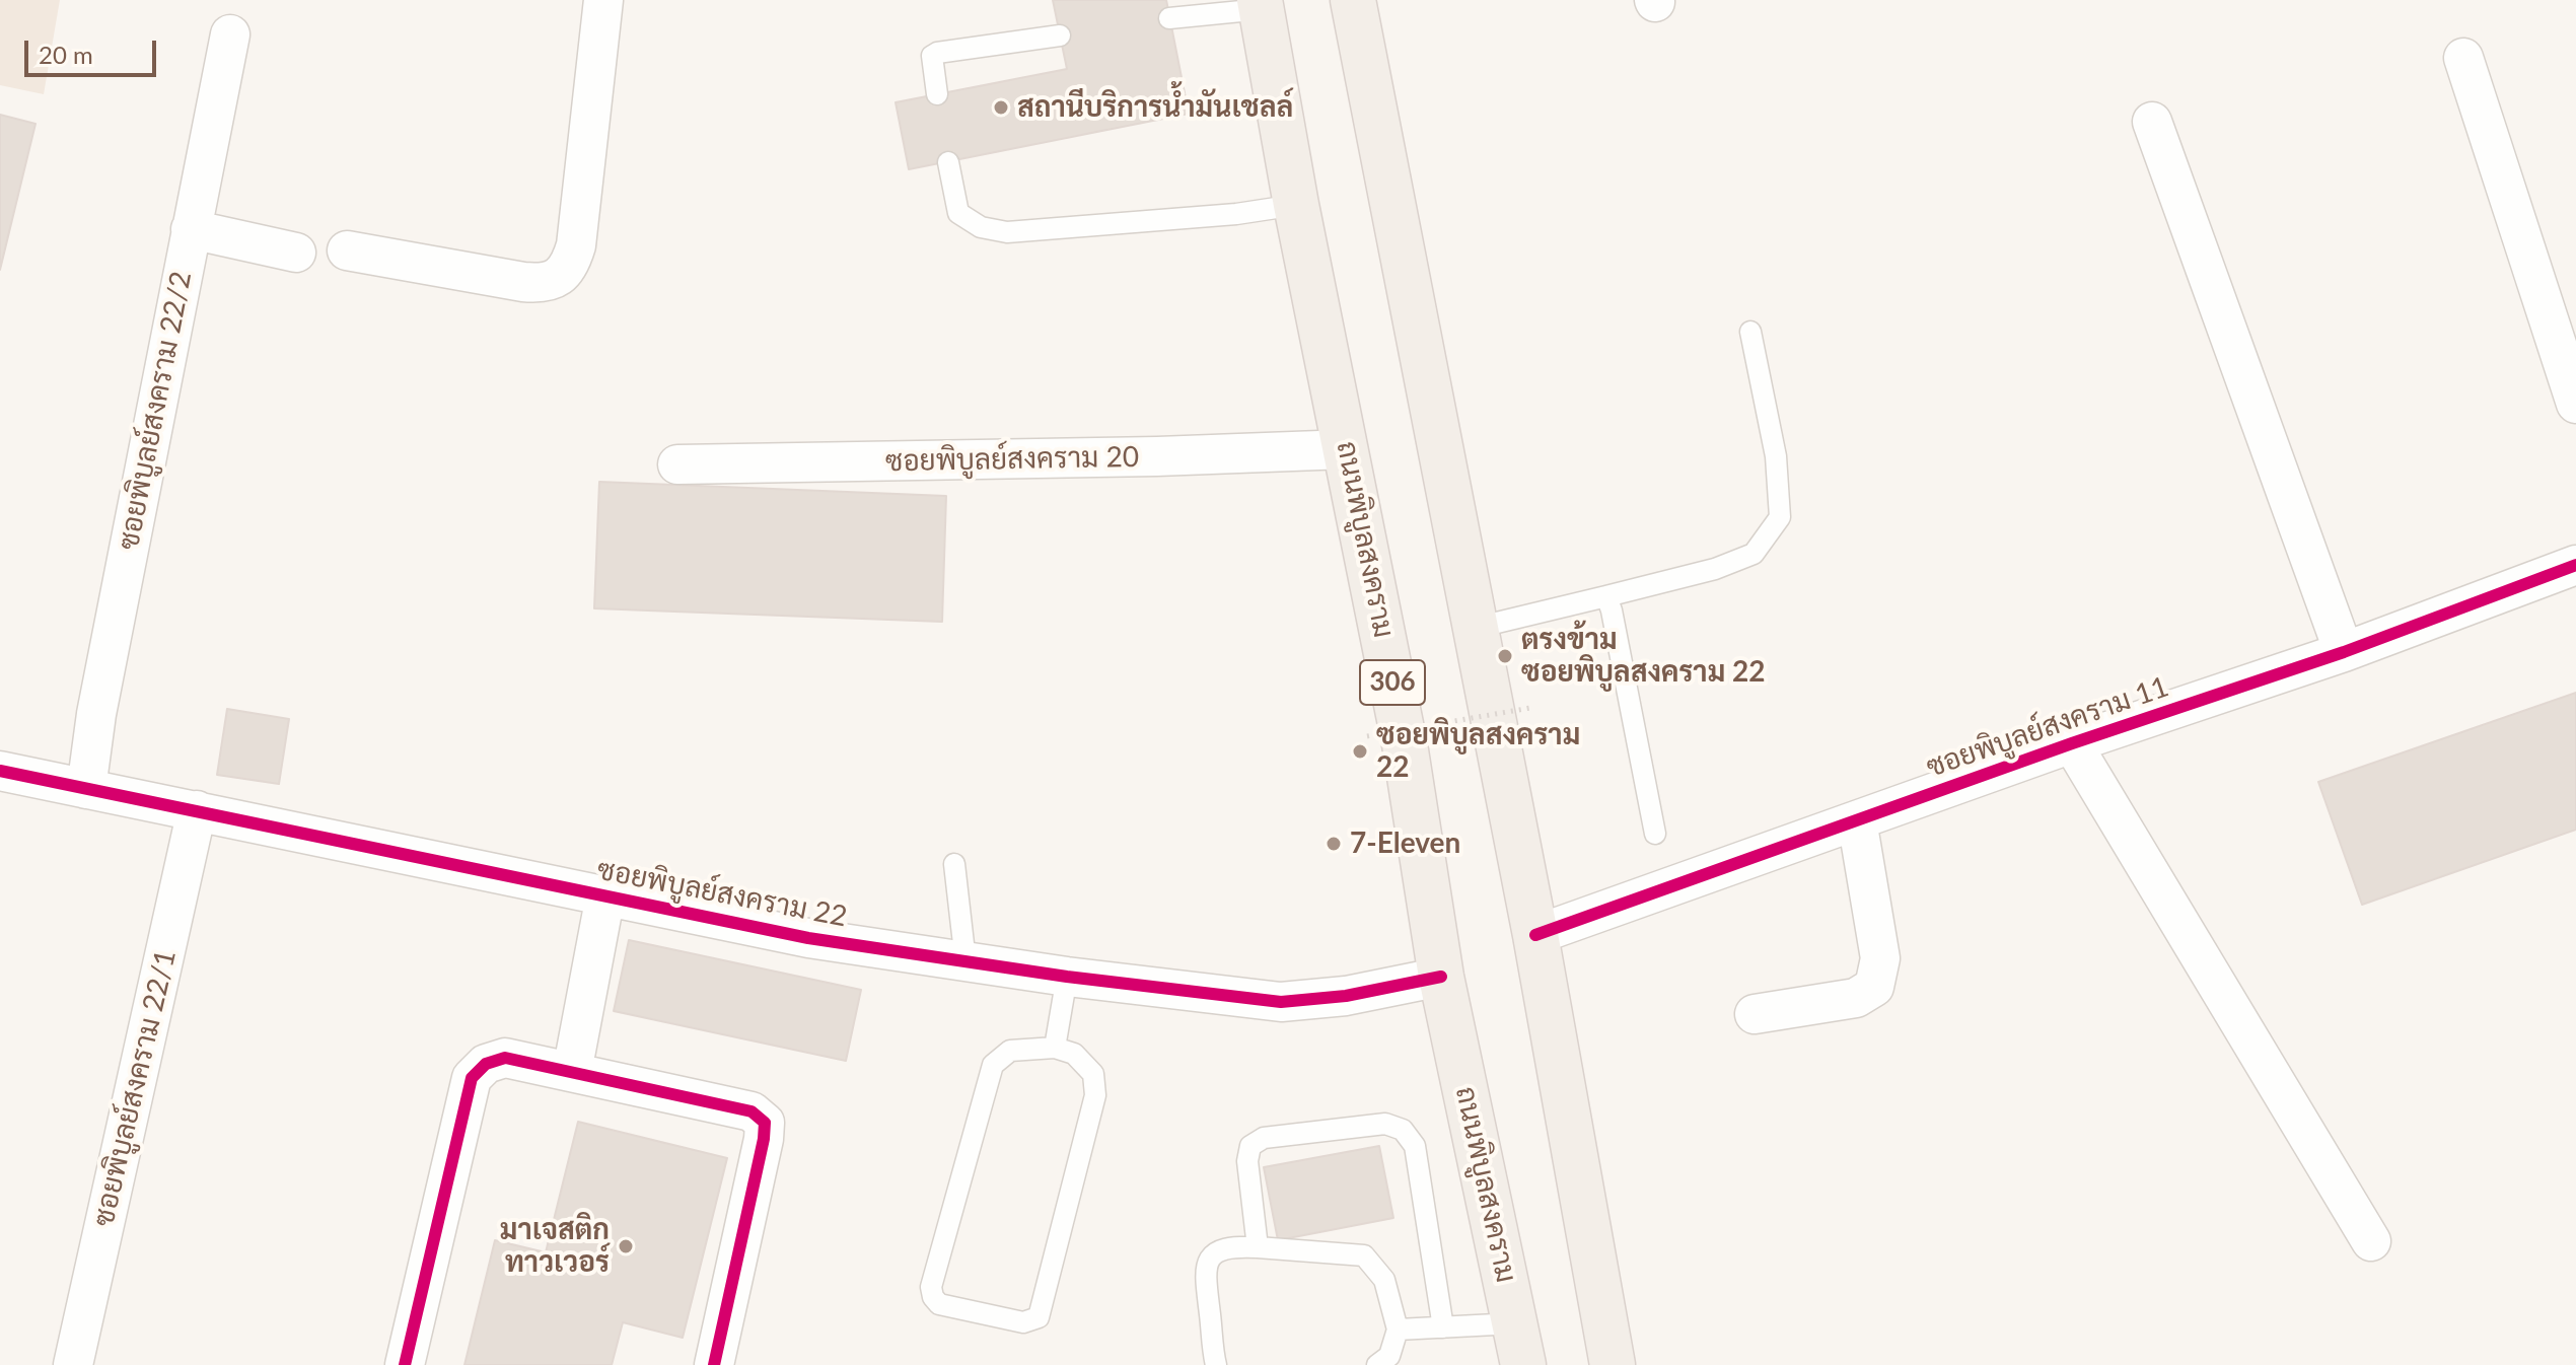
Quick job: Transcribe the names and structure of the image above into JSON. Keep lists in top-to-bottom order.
{
  "streets": {
    "main road": ["ถนนพิบูลสงคราม", "306"],
    "street": [
      "ซอยพิบูลย์สงคราม 22/2",
      "ซอยพิบูลย์สงคราม 20",
      "ซอยพิบูลย์สงคราม 11",
      "ซอยพิบูลย์สงคราม 22",
      "ซอยพิบูลย์สงคราม 22/1"
    ]
  },
  "crossings": [
    ["ซอยพิบูลย์สงคราม 22/2", "ซอยพิบูลย์สงคราม 22"],
    ["ซอยพิบูลย์สงคราม 20", "ถนนพิบูลสงคราม"],
    ["ถนนพิบูลสงคราม", "ซอยพิบูลย์สงคราม 22"],
    ["ซอยพิบูลย์สงคราม 22", "ซอยพิบูลย์สงคราม 22/1"]
  ],
  "places": [
    "สถานีบริการน้ำมันเชลล์",
    "ตรงข้าม ซอยพิบูลสงคราม 22",
    "ซอยพิบูลสงคราม 22",
    "7-Eleven",
    "มาเจสติก ทาวเวอร์"
  ],
  "scale_bar": "20 m"
}
